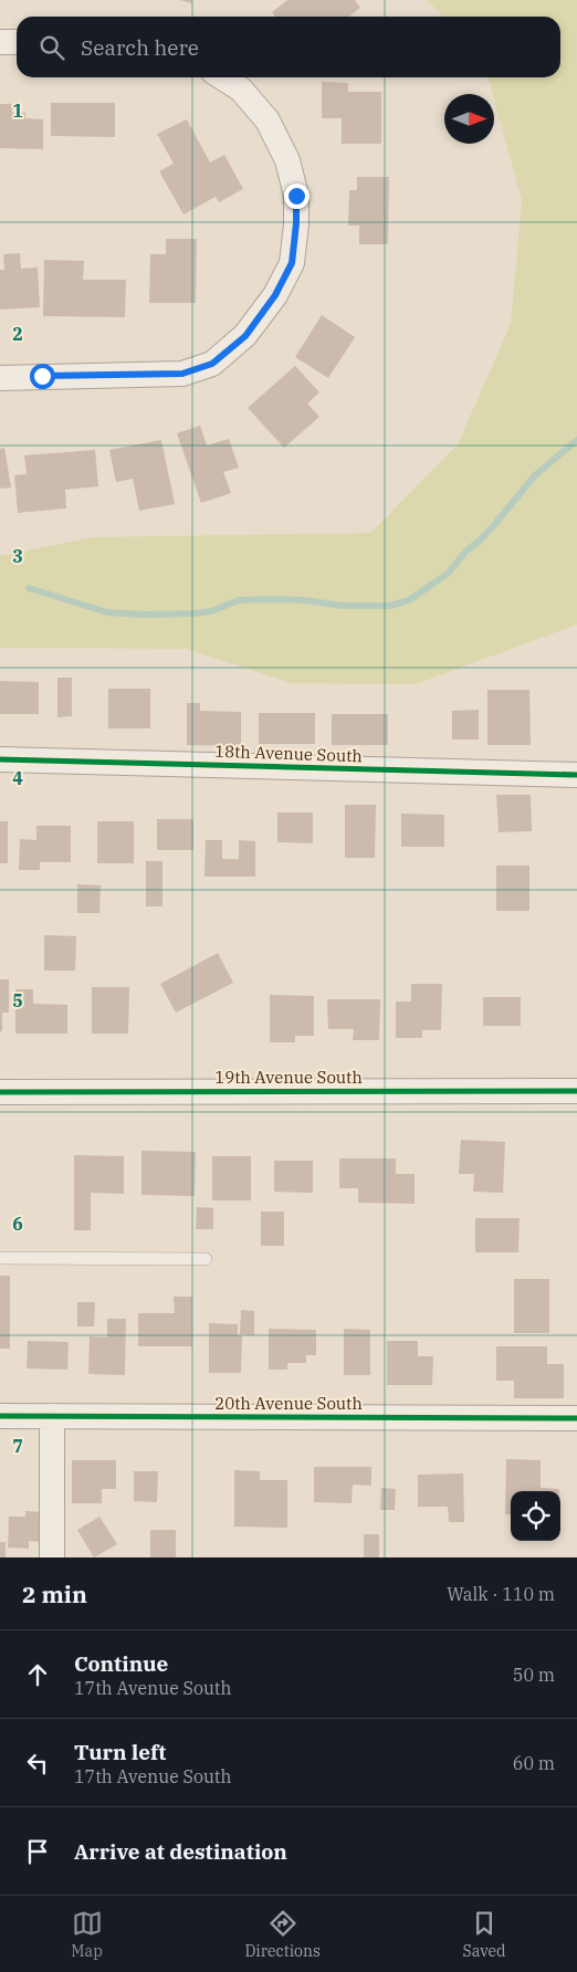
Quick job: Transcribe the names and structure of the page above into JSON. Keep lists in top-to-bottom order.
{
  "streets": {
    "street": ["18th Avenue South", "19th Avenue South", "20th Avenue South"]
  },
  "north": "right",
  "page": {
    "search": "Search here",
    "heading": ["2 min", "Walk · 110 m"],
    "list": [
      ["Continue", "17th Avenue South", "50 m"],
      ["Turn left", "17th Avenue South", "60 m"],
      "Arrive at destination"
    ],
    "nav": ["Map", "Directions", "Saved"]
  },
  "grid": {
    "rows": [
      "1",
      "2",
      "3",
      "4",
      "5",
      "6",
      "7"
    ]
  }
}
